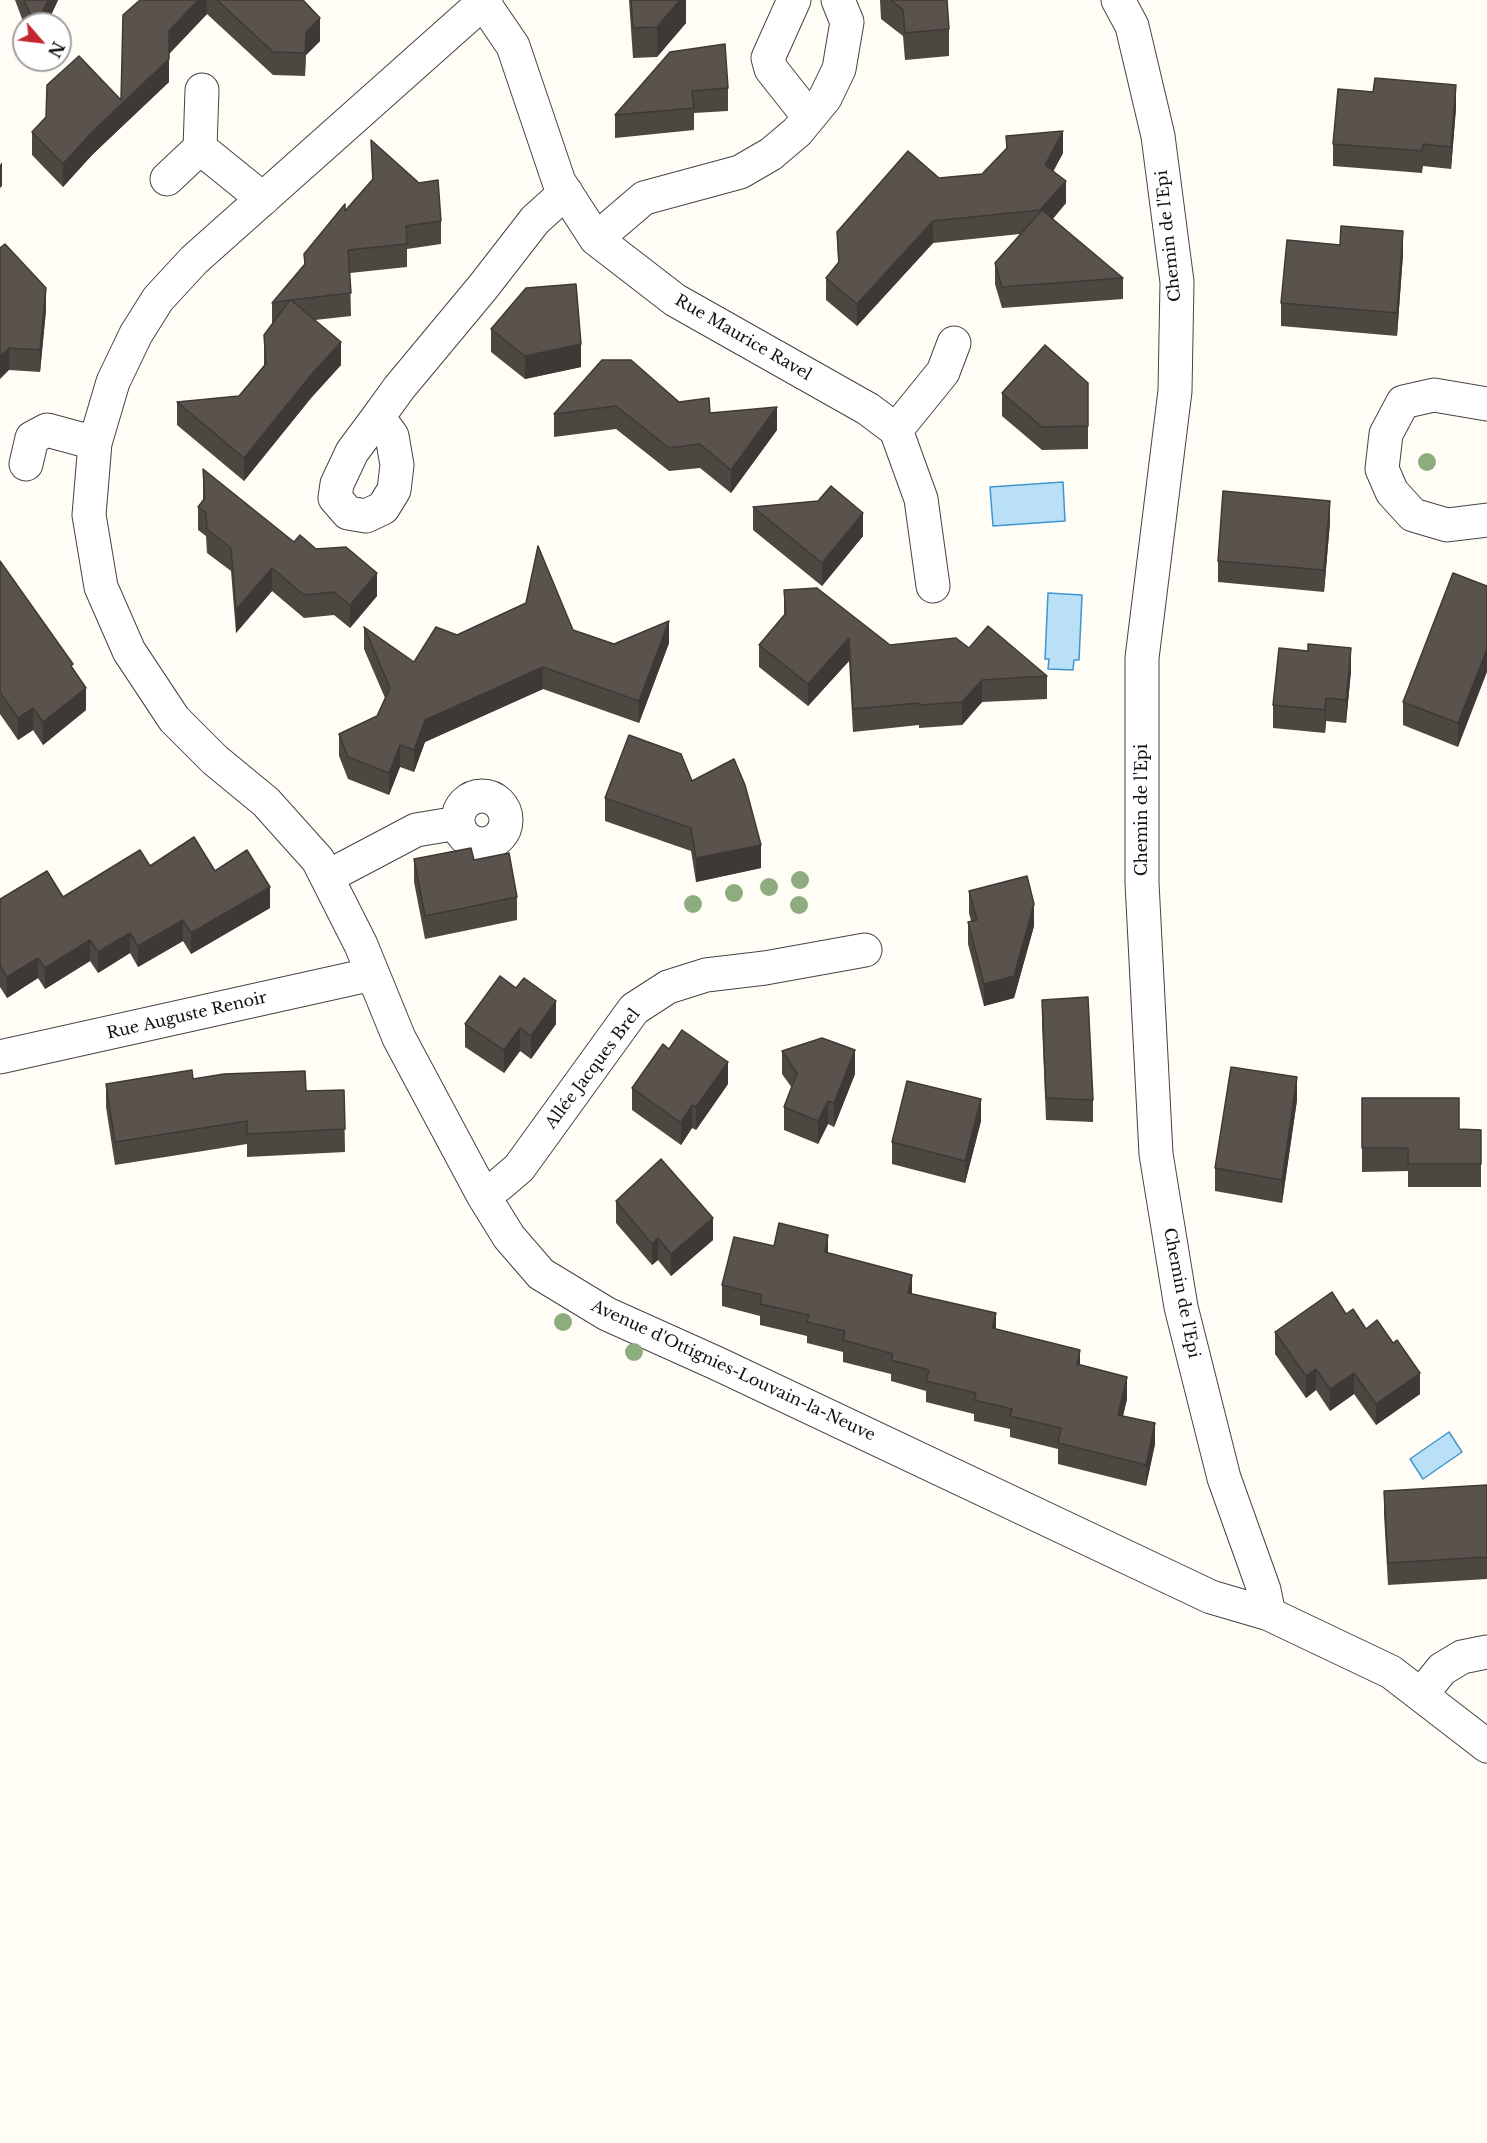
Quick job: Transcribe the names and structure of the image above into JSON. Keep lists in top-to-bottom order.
{
  "streets": {
    "street": [
      "Chemin de l'Epi",
      "Rue Maurice Ravel",
      "Rue Auguste Renoir",
      "Allée Jacques Brel",
      "Avenue d'Ottignies-Louvain-la-Neuve"
    ]
  },
  "crossings": [
    ["Chemin de l'Epi", "Avenue d'Ottignies-Louvain-la-Neuve"],
    ["Rue Maurice Ravel", "Avenue d'Ottignies-Louvain-la-Neuve"],
    ["Rue Auguste Renoir", "Avenue d'Ottignies-Louvain-la-Neuve"],
    ["Allée Jacques Brel", "Avenue d'Ottignies-Louvain-la-Neuve"]
  ],
  "north": "bottom right"
}
